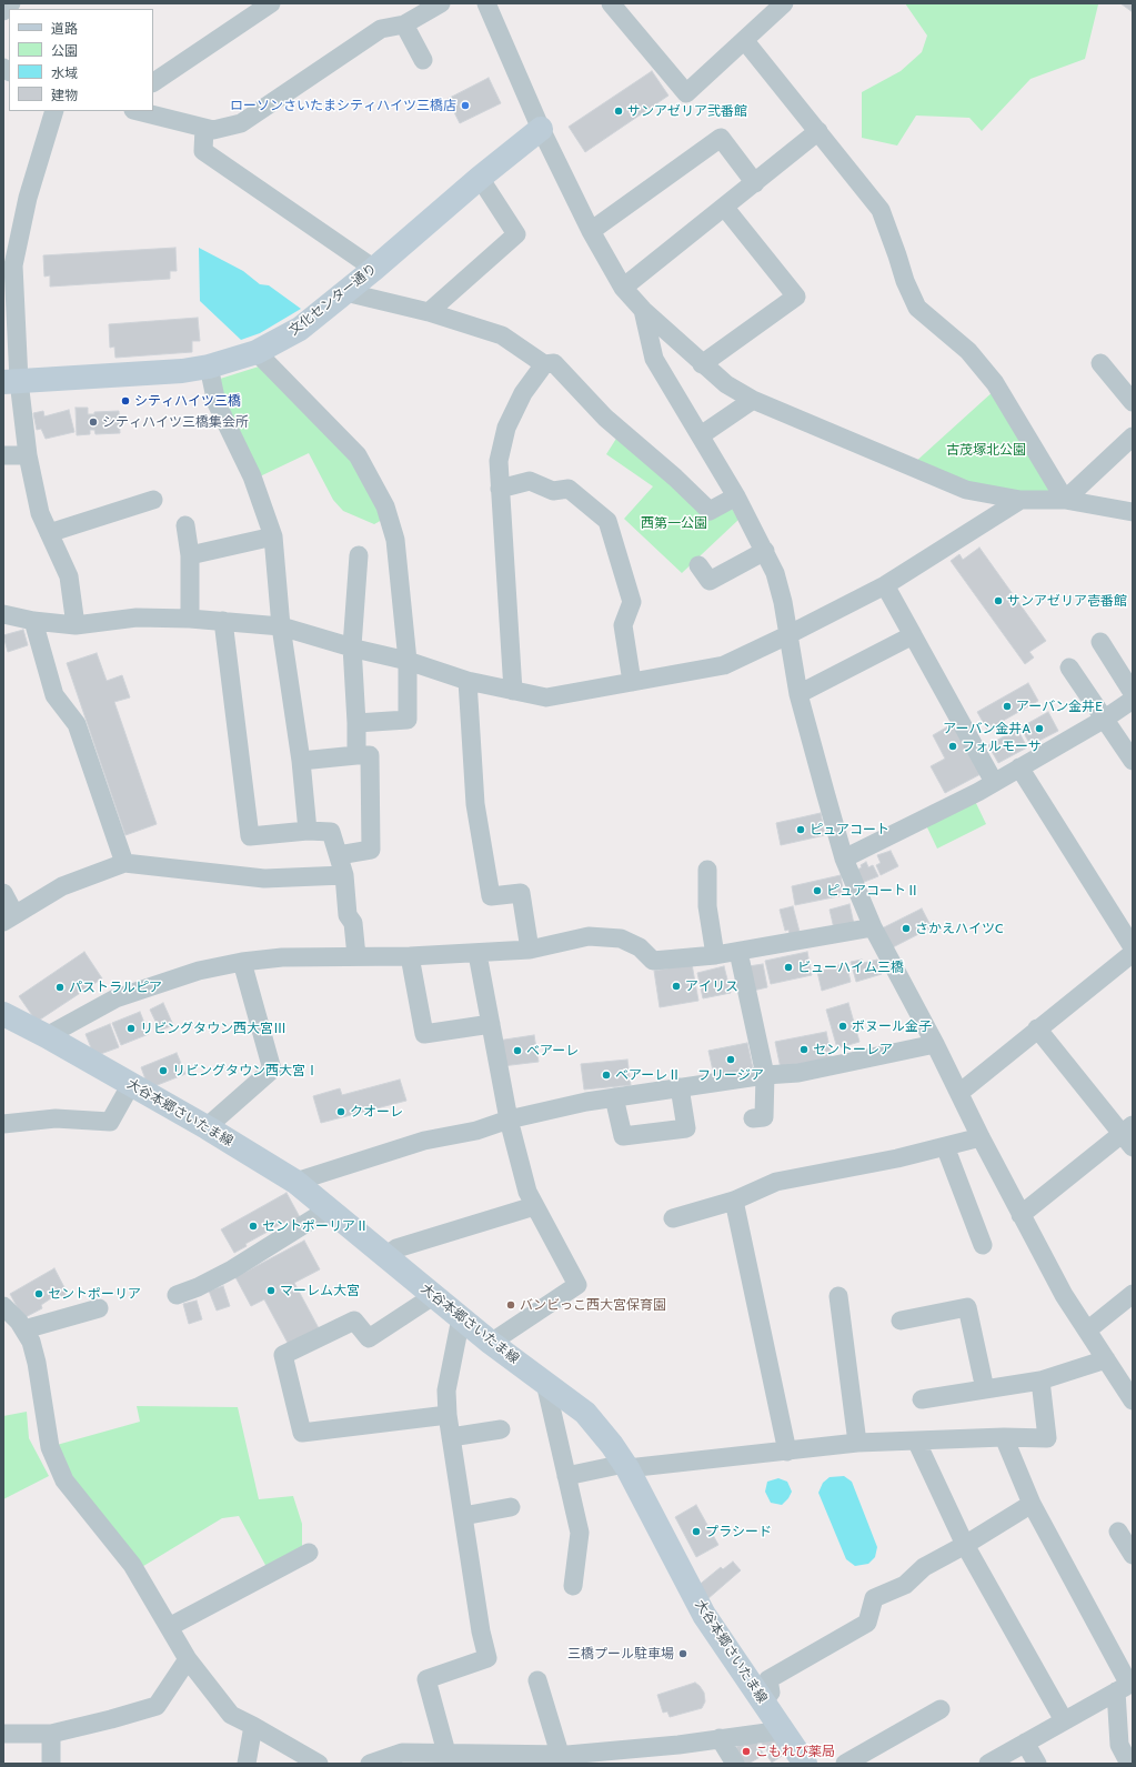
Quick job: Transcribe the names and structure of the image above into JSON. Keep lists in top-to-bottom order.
{
  "streets": {
    "main road": ["文化センター通り", "大谷本郷さいたま線"]
  },
  "parks": ["古茂塚北公園", "西第一公園"],
  "places": [
    "ローソンさいたまシティハイツ三橋店",
    "サンアゼリア弐番館",
    "シティハイツ三橋",
    "シティハイツ三橋集会所",
    "サンアゼリア壱番館",
    "アーバン金井E",
    "アーバン金井A",
    "フォルモーサ",
    "ピュアコート",
    "ピュアコートⅡ",
    "さかえハイツC",
    "ビューハイム三橋",
    "アイリス",
    "パストラルピア",
    "ボヌール金子",
    "リビングタウン西大宮Ⅲ",
    "セントーレア",
    "ベアーレ",
    "フリージア",
    "リビングタウン西大宮Ⅰ",
    "ベアーレⅡ",
    "クオーレ",
    "セントポーリアⅡ",
    "マーレム大宮",
    "セントポーリア",
    "バンビっこ西大宮保育園",
    "プラシード",
    "三橋プール駐車場",
    "こもれび薬局"
  ],
  "legend": [
    "道路",
    "公園",
    "水域",
    "建物"
  ]
}
